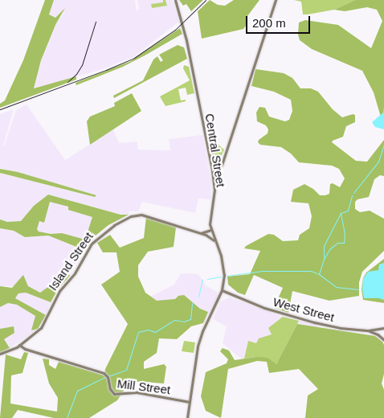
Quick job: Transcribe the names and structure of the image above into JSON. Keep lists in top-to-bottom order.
{
  "streets": {
    "street": [
      "Central Street",
      "Island Street",
      "West Street",
      "Mill Street"
    ]
  },
  "crossings": [
    ["Central Street", "Island Street"],
    ["Central Street", "West Street"],
    ["Central Street", "Mill Street"],
    ["Island Street", "Mill Street"]
  ],
  "scale_bar": "200 m"
}
